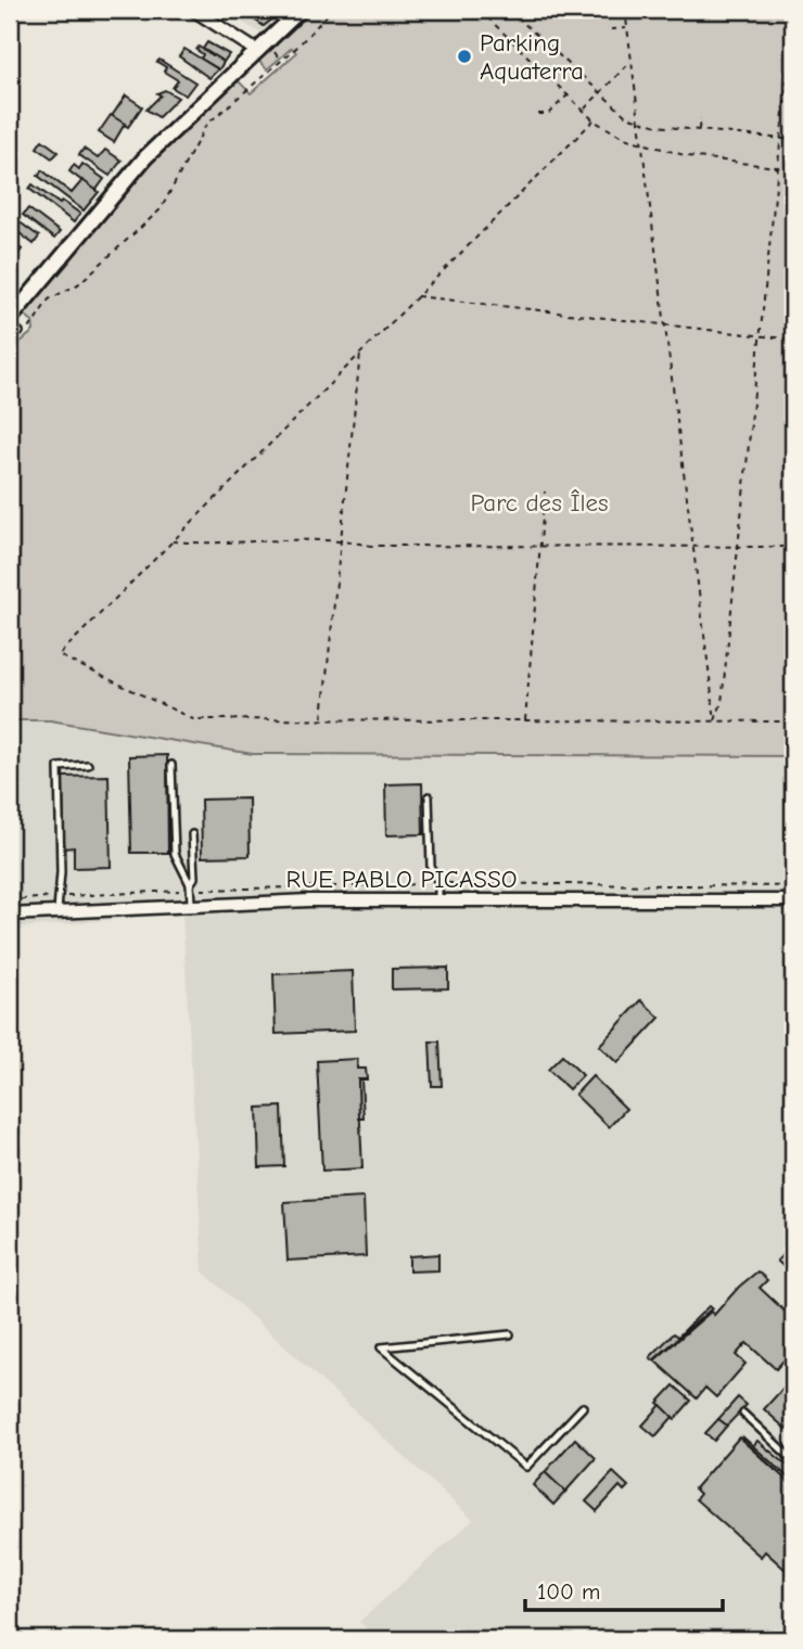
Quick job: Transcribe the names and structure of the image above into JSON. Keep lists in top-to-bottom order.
{
  "streets": {
    "street": ["RUE PABLO PICASSO"]
  },
  "parks": ["Parc des Îles"],
  "places": ["Parking Aquaterra"],
  "scale_bar": "100 m"
}
